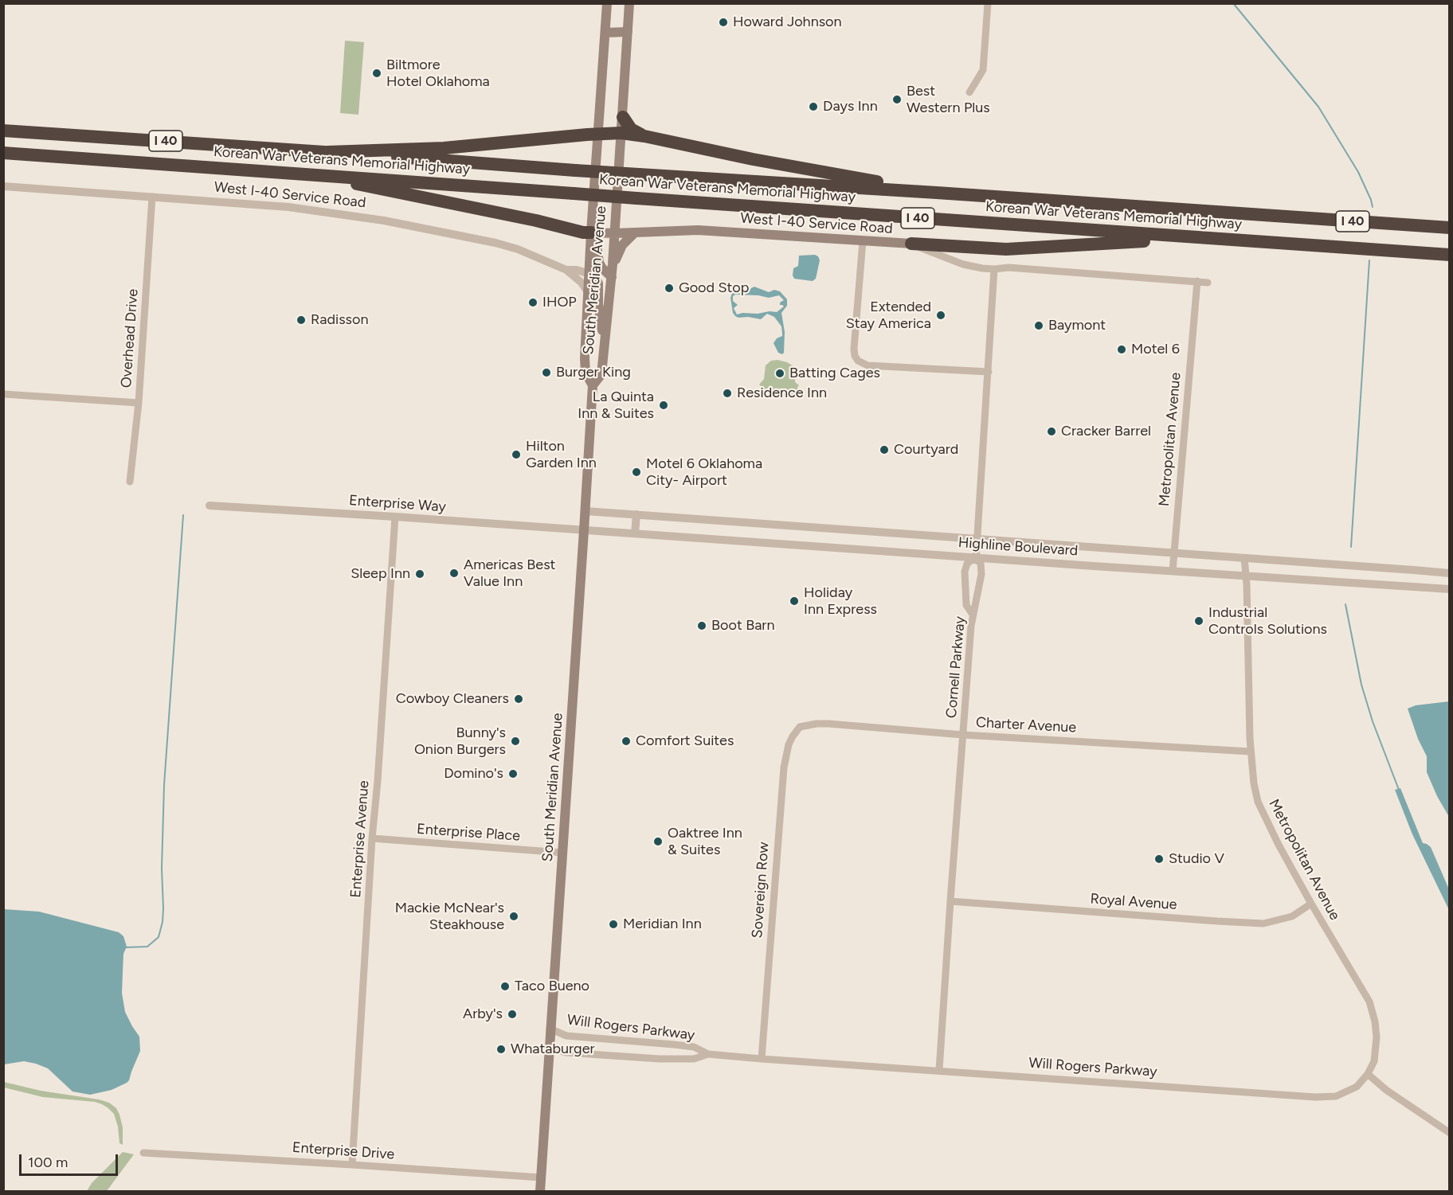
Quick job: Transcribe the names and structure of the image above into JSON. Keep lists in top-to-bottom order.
{
  "streets": {
    "highway": ["I 40", "Korean War Veterans Memorial Highway"],
    "main road": ["West I-40 Service Road", "South Meridian Avenue"],
    "street": [
      "Overhead Drive",
      "Metropolitan Avenue",
      "Enterprise Way",
      "Highline Boulevard",
      "Cornell Parkway",
      "Charter Avenue",
      "Enterprise Place",
      "Enterprise Avenue",
      "Sovereign Row",
      "Royal Avenue",
      "Will Rogers Parkway",
      "Enterprise Drive"
    ]
  },
  "crossings": [
    ["West I-40 Service Road", "South Meridian Avenue"],
    ["West I-40 Service Road", "Overhead Drive"],
    ["West I-40 Service Road", "Metropolitan Avenue"],
    ["West I-40 Service Road", "Cornell Parkway"],
    ["South Meridian Avenue", "Enterprise Way"],
    ["South Meridian Avenue", "Highline Boulevard"],
    ["South Meridian Avenue", "Enterprise Place"],
    ["South Meridian Avenue", "Will Rogers Parkway"],
    ["South Meridian Avenue", "Enterprise Drive"],
    ["Metropolitan Avenue", "Highline Boulevard"],
    ["Metropolitan Avenue", "Charter Avenue"],
    ["Metropolitan Avenue", "Royal Avenue"],
    ["Metropolitan Avenue", "Will Rogers Parkway"],
    ["Enterprise Way", "Highline Boulevard"],
    ["Enterprise Way", "Enterprise Avenue"],
    ["Highline Boulevard", "Cornell Parkway"],
    ["Cornell Parkway", "Charter Avenue"],
    ["Cornell Parkway", "Royal Avenue"],
    ["Cornell Parkway", "Will Rogers Parkway"],
    ["Charter Avenue", "Sovereign Row"],
    ["Enterprise Place", "Enterprise Avenue"],
    ["Enterprise Avenue", "Enterprise Drive"],
    ["Sovereign Row", "Will Rogers Parkway"]
  ],
  "places": [
    "Howard Johnson",
    "Biltmore Hotel Oklahoma",
    "Best Western Plus",
    "Days Inn",
    "Good Stop",
    "IHOP",
    "Extended Stay America",
    "Radisson",
    "Baymont",
    "Motel 6",
    "Burger King",
    "Batting Cages",
    "Residence Inn",
    "La Quinta Inn & Suites",
    "Cracker Barrel",
    "Courtyard",
    "Hilton Garden Inn",
    "Motel 6 Oklahoma City- Airport",
    "Americas Best Value Inn",
    "Sleep Inn",
    "Holiday Inn Express",
    "Industrial Controls Solutions",
    "Boot Barn",
    "Cowboy Cleaners",
    "Bunny's Onion Burgers",
    "Comfort Suites",
    "Domino's",
    "Oaktree Inn & Suites",
    "Studio V",
    "Mackie McNear's Steakhouse",
    "Meridian Inn",
    "Taco Bueno",
    "Arby's",
    "Whataburger"
  ],
  "scale_bar": "100 m"
}
